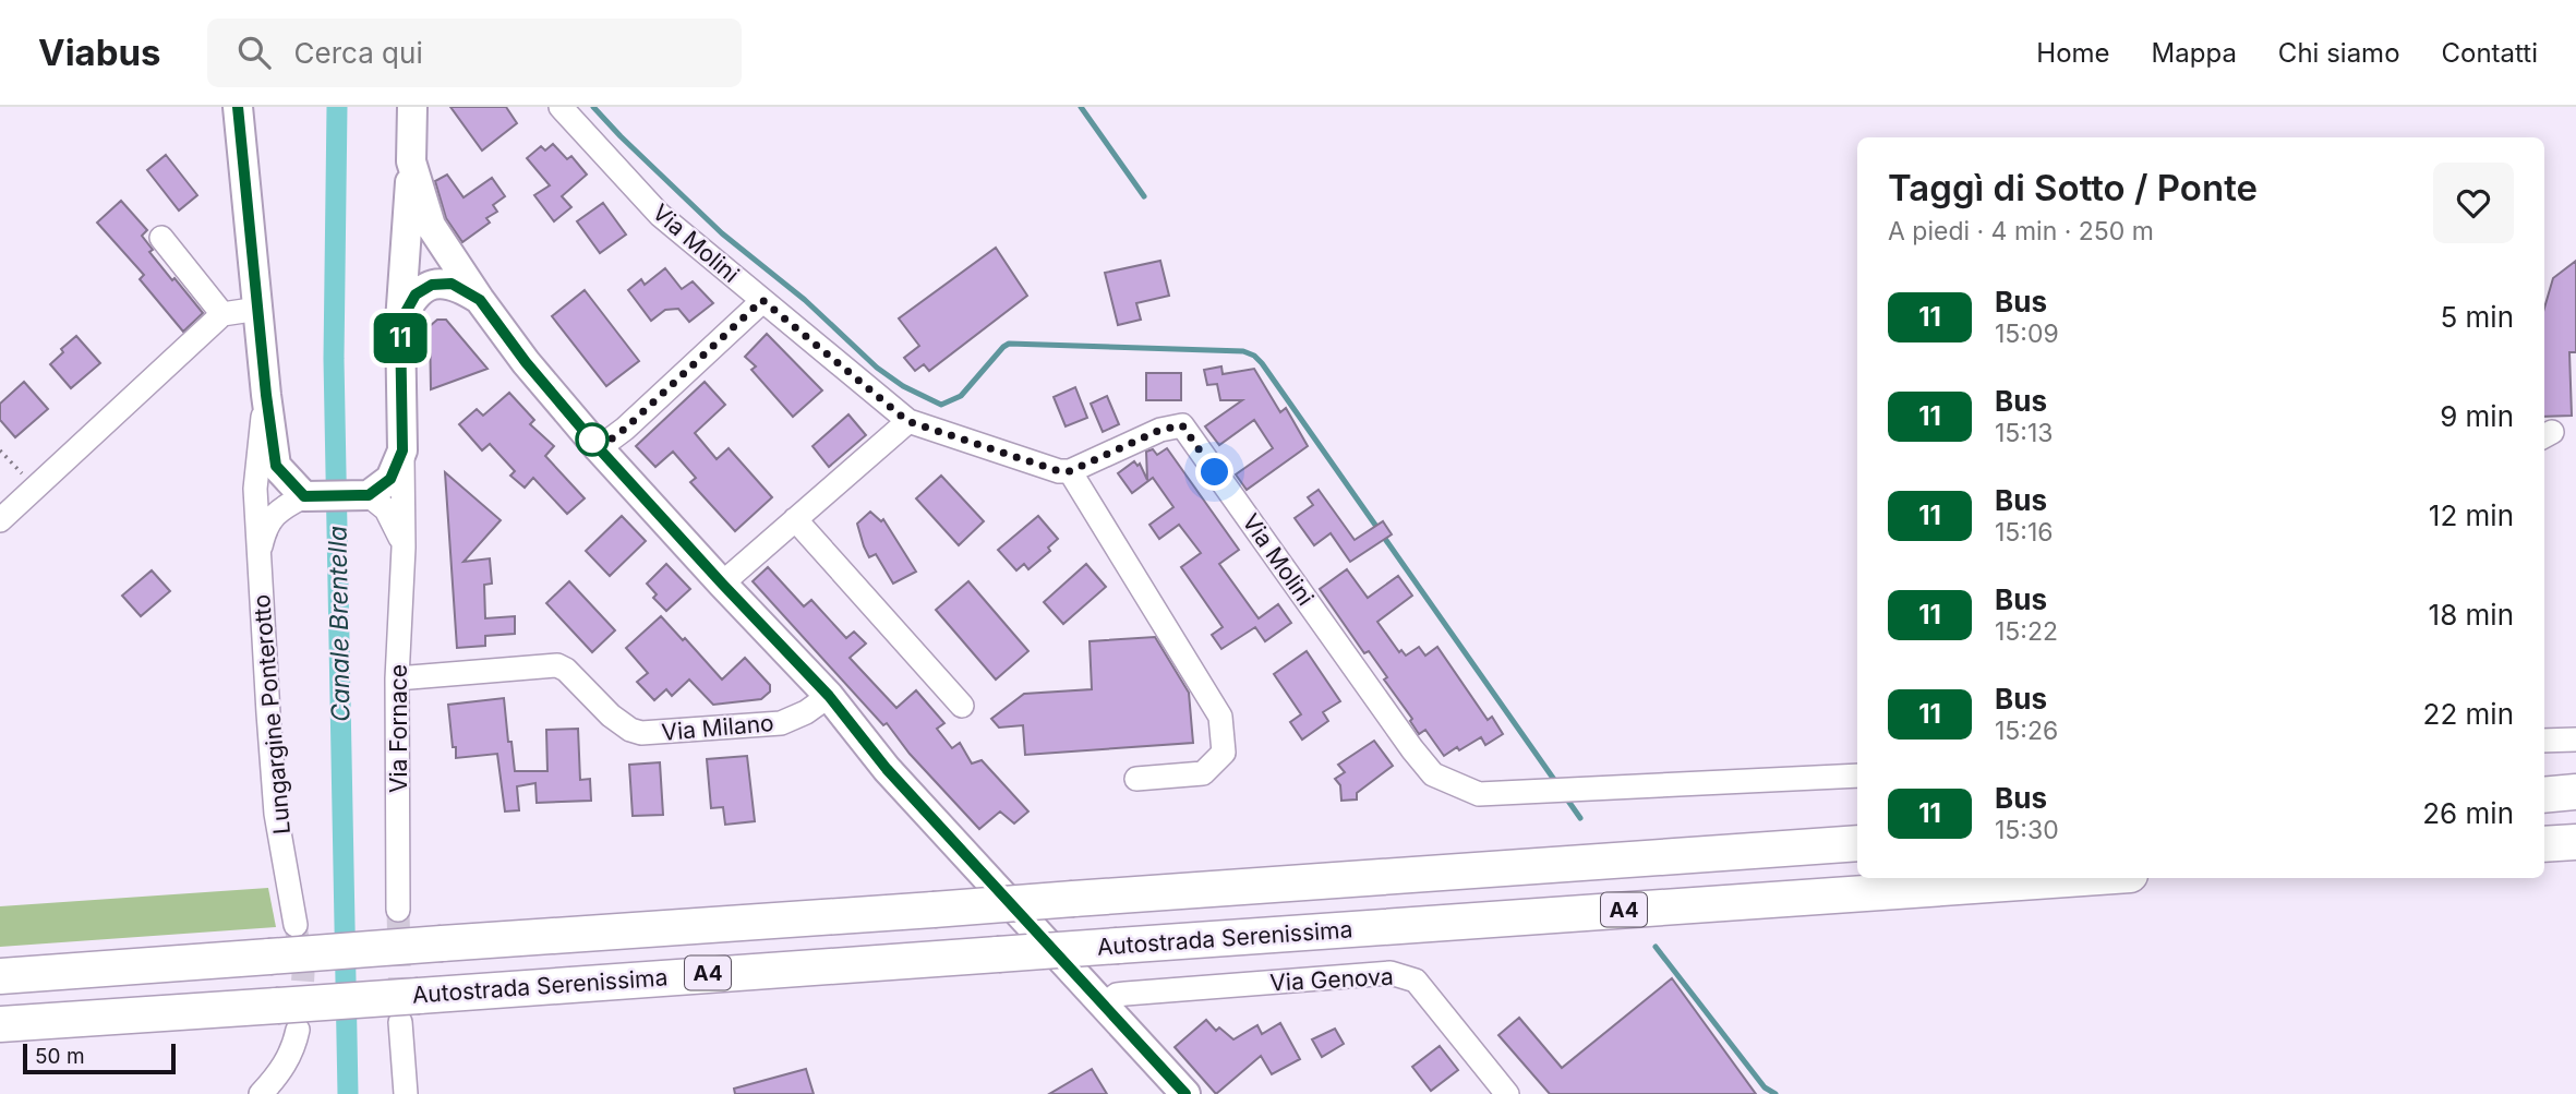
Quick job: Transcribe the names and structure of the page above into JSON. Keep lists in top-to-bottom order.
{
  "streets": {
    "highway": ["A4", "Autostrada Serenissima"],
    "main road": ["Lungargine Ponterotto", "Via Fornace"],
    "street": ["Via Molini", "Via Milano", "Via Genova"]
  },
  "crossings": [
    ["Via Milano", "Via Fornace"]
  ],
  "water": ["Canale Brentella"],
  "lines": ["bus line 11"],
  "scale_bar": "50 m",
  "page": {
    "header": "Viabus",
    "search": "Cerca qui",
    "nav": [
      "Home",
      "Mappa",
      "Chi siamo",
      "Contatti"
    ],
    "on_map": "11",
    "heading": ["Taggì di Sotto / Ponte", "A piedi · 4 min · 250 m"],
    "list": [
      {
        "mark": "11",
        "name": "Bus",
        "note": "15:09",
        "value": "5 min"
      },
      {
        "mark": "11",
        "name": "Bus",
        "note": "15:13",
        "value": "9 min"
      },
      {
        "mark": "11",
        "name": "Bus",
        "note": "15:16",
        "value": "12 min"
      },
      {
        "mark": "11",
        "name": "Bus",
        "note": "15:22",
        "value": "18 min"
      },
      {
        "mark": "11",
        "name": "Bus",
        "note": "15:26",
        "value": "22 min"
      },
      {
        "mark": "11",
        "name": "Bus",
        "note": "15:30",
        "value": "26 min"
      }
    ],
    "scale": "50 m"
  }
}
